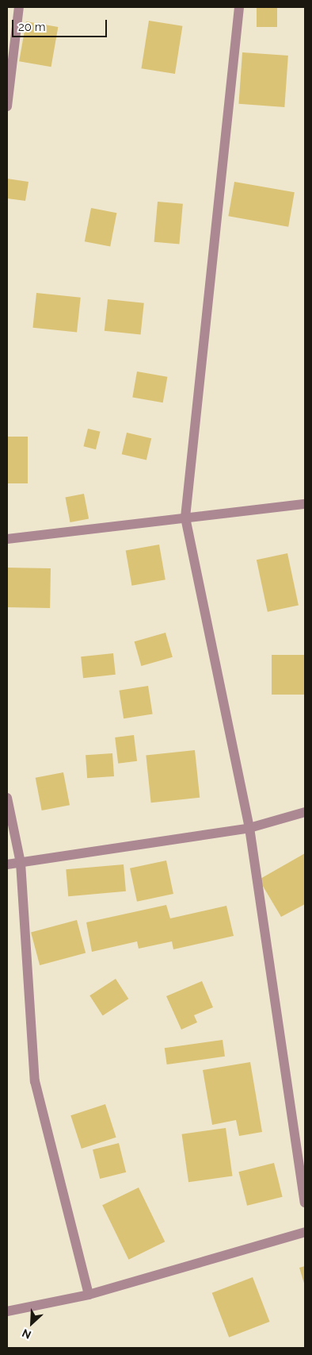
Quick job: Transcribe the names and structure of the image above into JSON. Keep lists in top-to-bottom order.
{
  "scale_bar": "20 m",
  "north": "bottom left"
}
